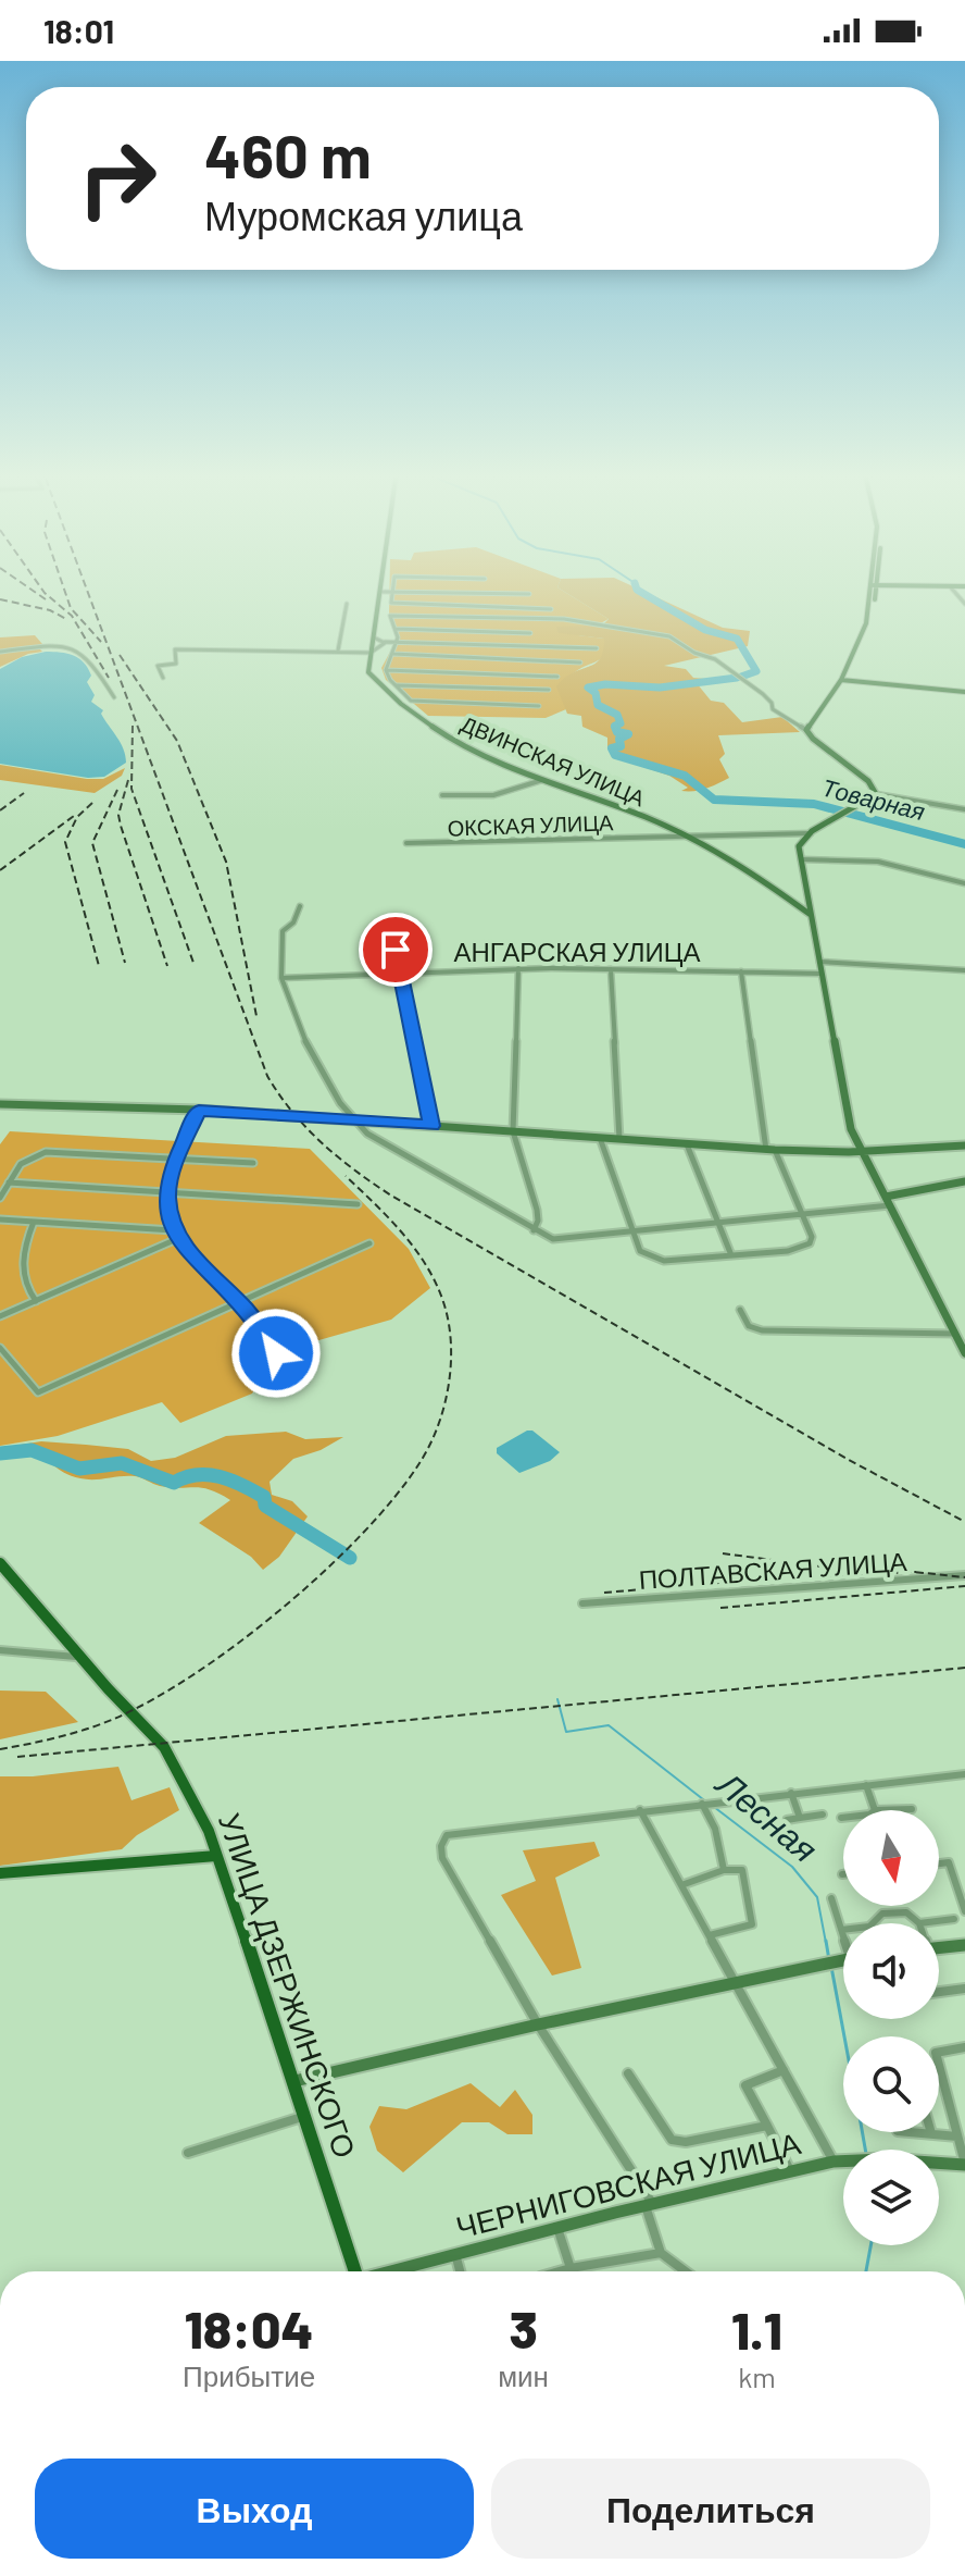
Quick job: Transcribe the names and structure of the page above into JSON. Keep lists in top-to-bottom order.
{
  "streets": {
    "main road": ["ДВИНСКАЯ УЛИЦА", "УЛИЦА ДЗЕРЖИНСКОГО", "ЧЕРНИГОВСКАЯ УЛИЦА"],
    "street": ["ОКСКАЯ УЛИЦА", "АНГАРСКАЯ УЛИЦА", "ПОЛТАВСКАЯ УЛИЦА"]
  },
  "crossings": [
    ["ДВИНСКАЯ УЛИЦА", "ОКСКАЯ УЛИЦА"]
  ],
  "water": ["Товарная", "Лесная"],
  "north": "bottom",
  "page": {
    "status": "18:01",
    "turn": ["460 m", "Муромская улица"],
    "eta": [
      "18:04",
      "Прибытие",
      "3",
      "мин",
      "1.1",
      "km"
    ],
    "buttons": ["Выход", "Поделиться"]
  }
}
